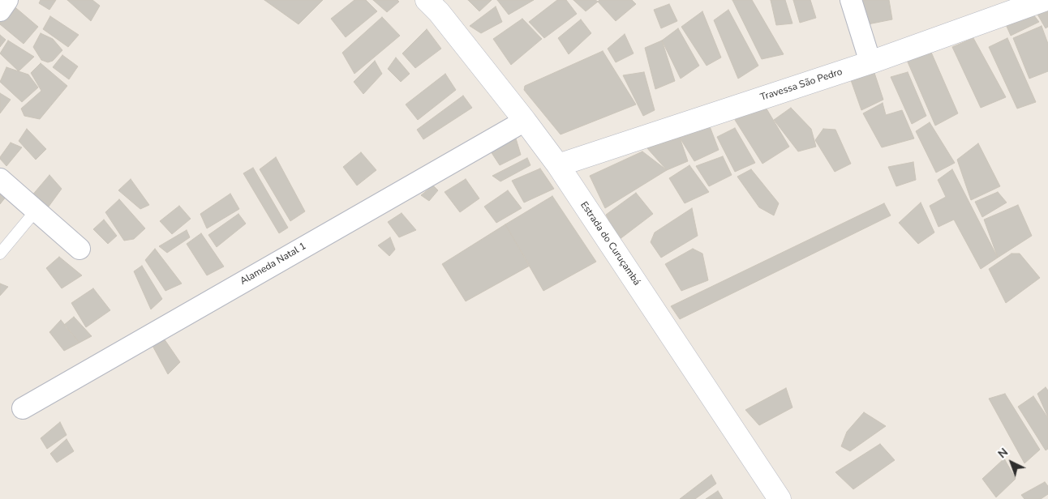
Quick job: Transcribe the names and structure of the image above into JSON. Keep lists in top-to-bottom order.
{
  "streets": {
    "street": ["Travessa São Pedro", "Estrada do Curuçambá", "Alameda Natal 1"]
  },
  "crossings": [
    ["Travessa São Pedro", "Estrada do Curuçambá"],
    ["Estrada do Curuçambá", "Alameda Natal 1"]
  ],
  "north": "top left"
}
